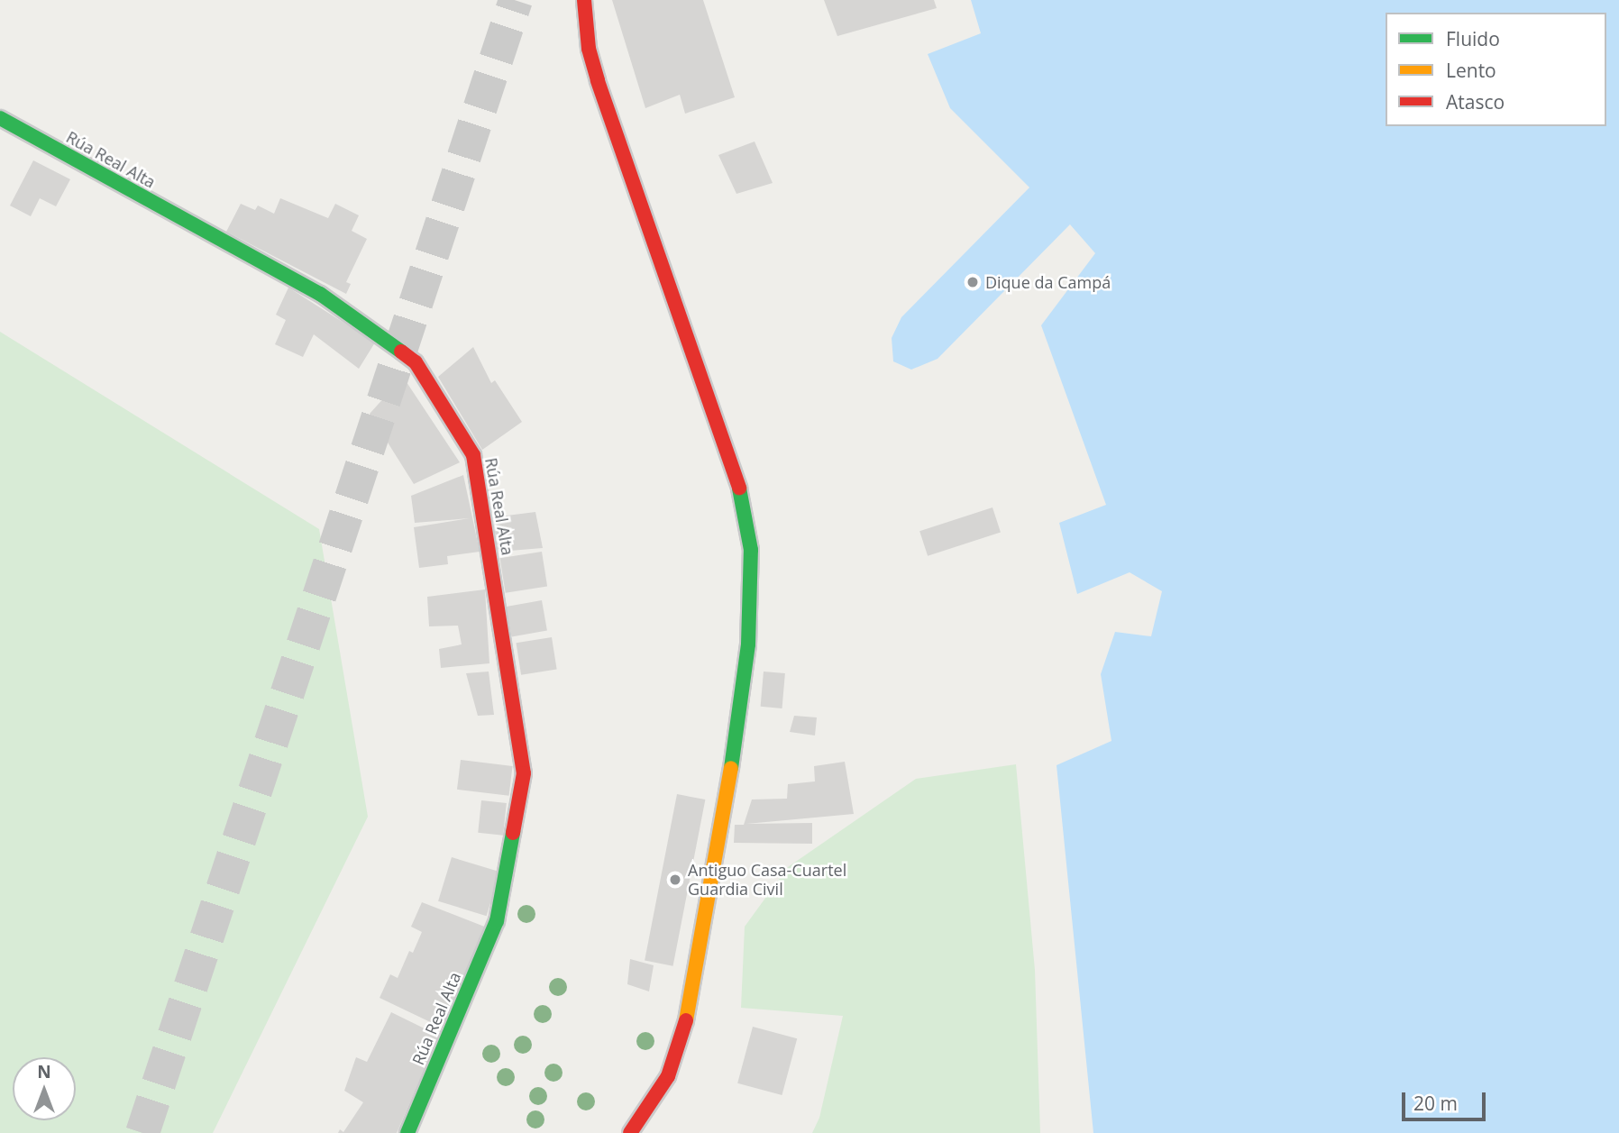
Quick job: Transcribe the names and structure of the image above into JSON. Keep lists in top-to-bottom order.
{
  "streets": {
    "street": ["Rúa Real Alta"]
  },
  "places": ["Dique da Campá", "Antiguo Casa-Cuartel Guardia Civil"],
  "legend": ["Fluido", "Lento", "Atasco"],
  "scale_bar": "20 m",
  "north": "top"
}
